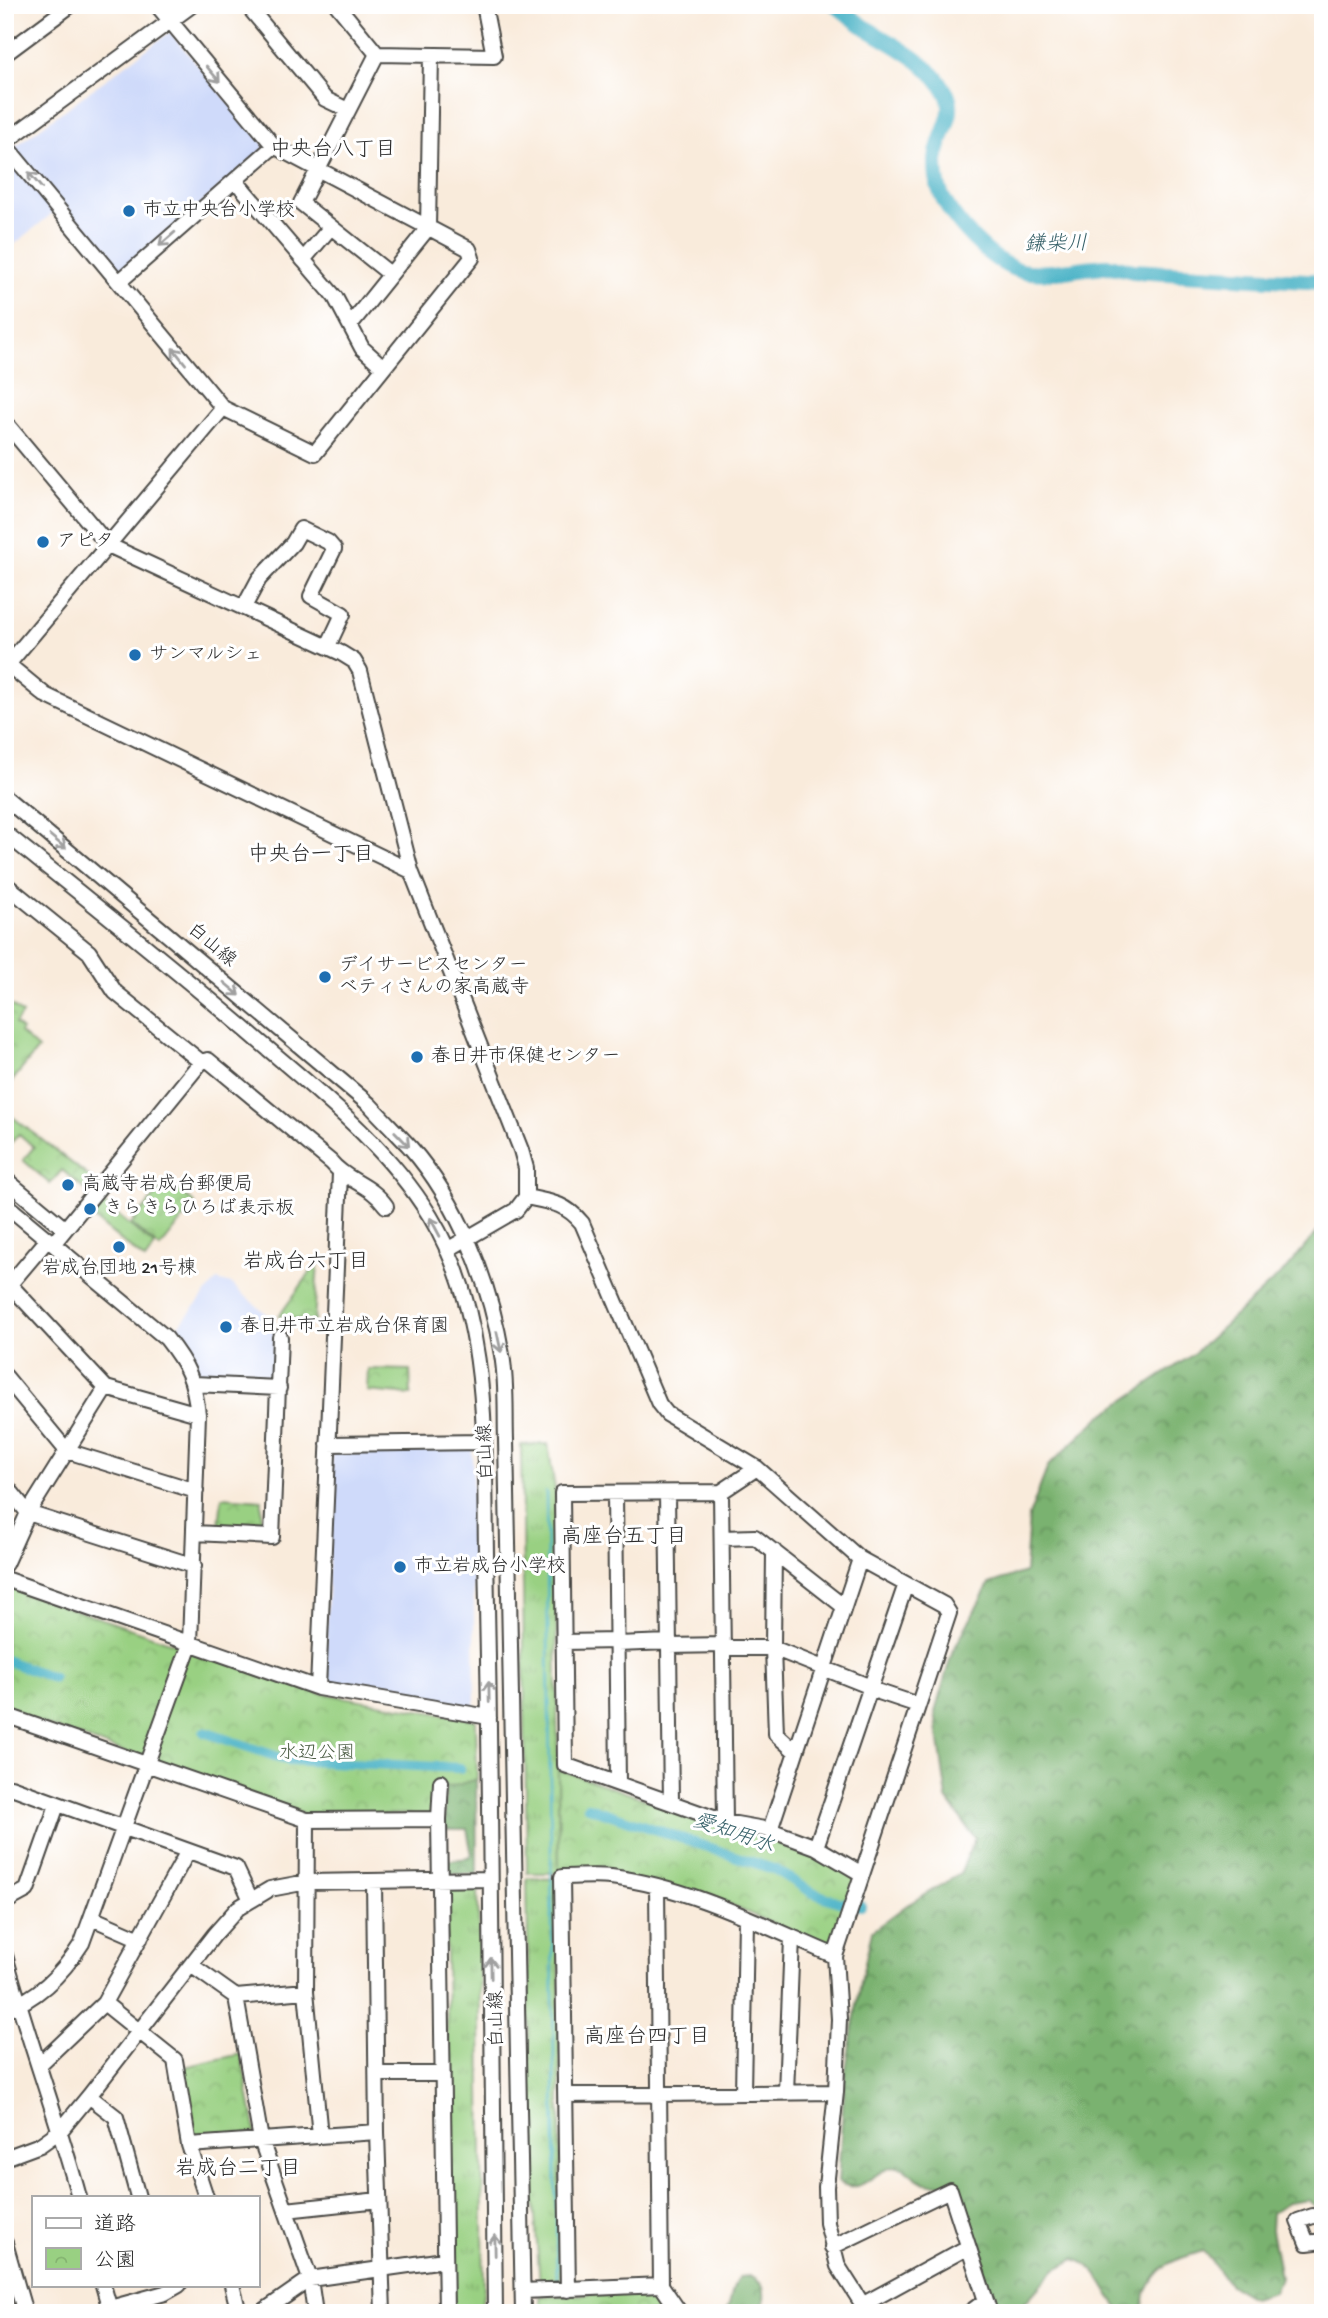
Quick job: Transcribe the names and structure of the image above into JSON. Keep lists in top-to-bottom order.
{
  "streets": {
    "street": ["白山線"]
  },
  "districts": [
    "中央台八丁目",
    "中央台一丁目",
    "岩成台六丁目",
    "高座台五丁目",
    "高座台四丁目",
    "岩成台二丁目"
  ],
  "water": ["鎌柴川", "愛知用水"],
  "parks": ["水辺公園"],
  "places": [
    "市立中央台小学校",
    "アピタ",
    "サンマルシェ",
    "デイサービスセンター ベティさんの家高蔵寺",
    "春日井市保健センター",
    "高蔵寺岩成台郵便局",
    "きらきらひろば表示板",
    "岩成台団地 21号棟",
    "春日井市立岩成台保育園",
    "市立岩成台小学校"
  ],
  "legend": ["道路", "公園"]
}
